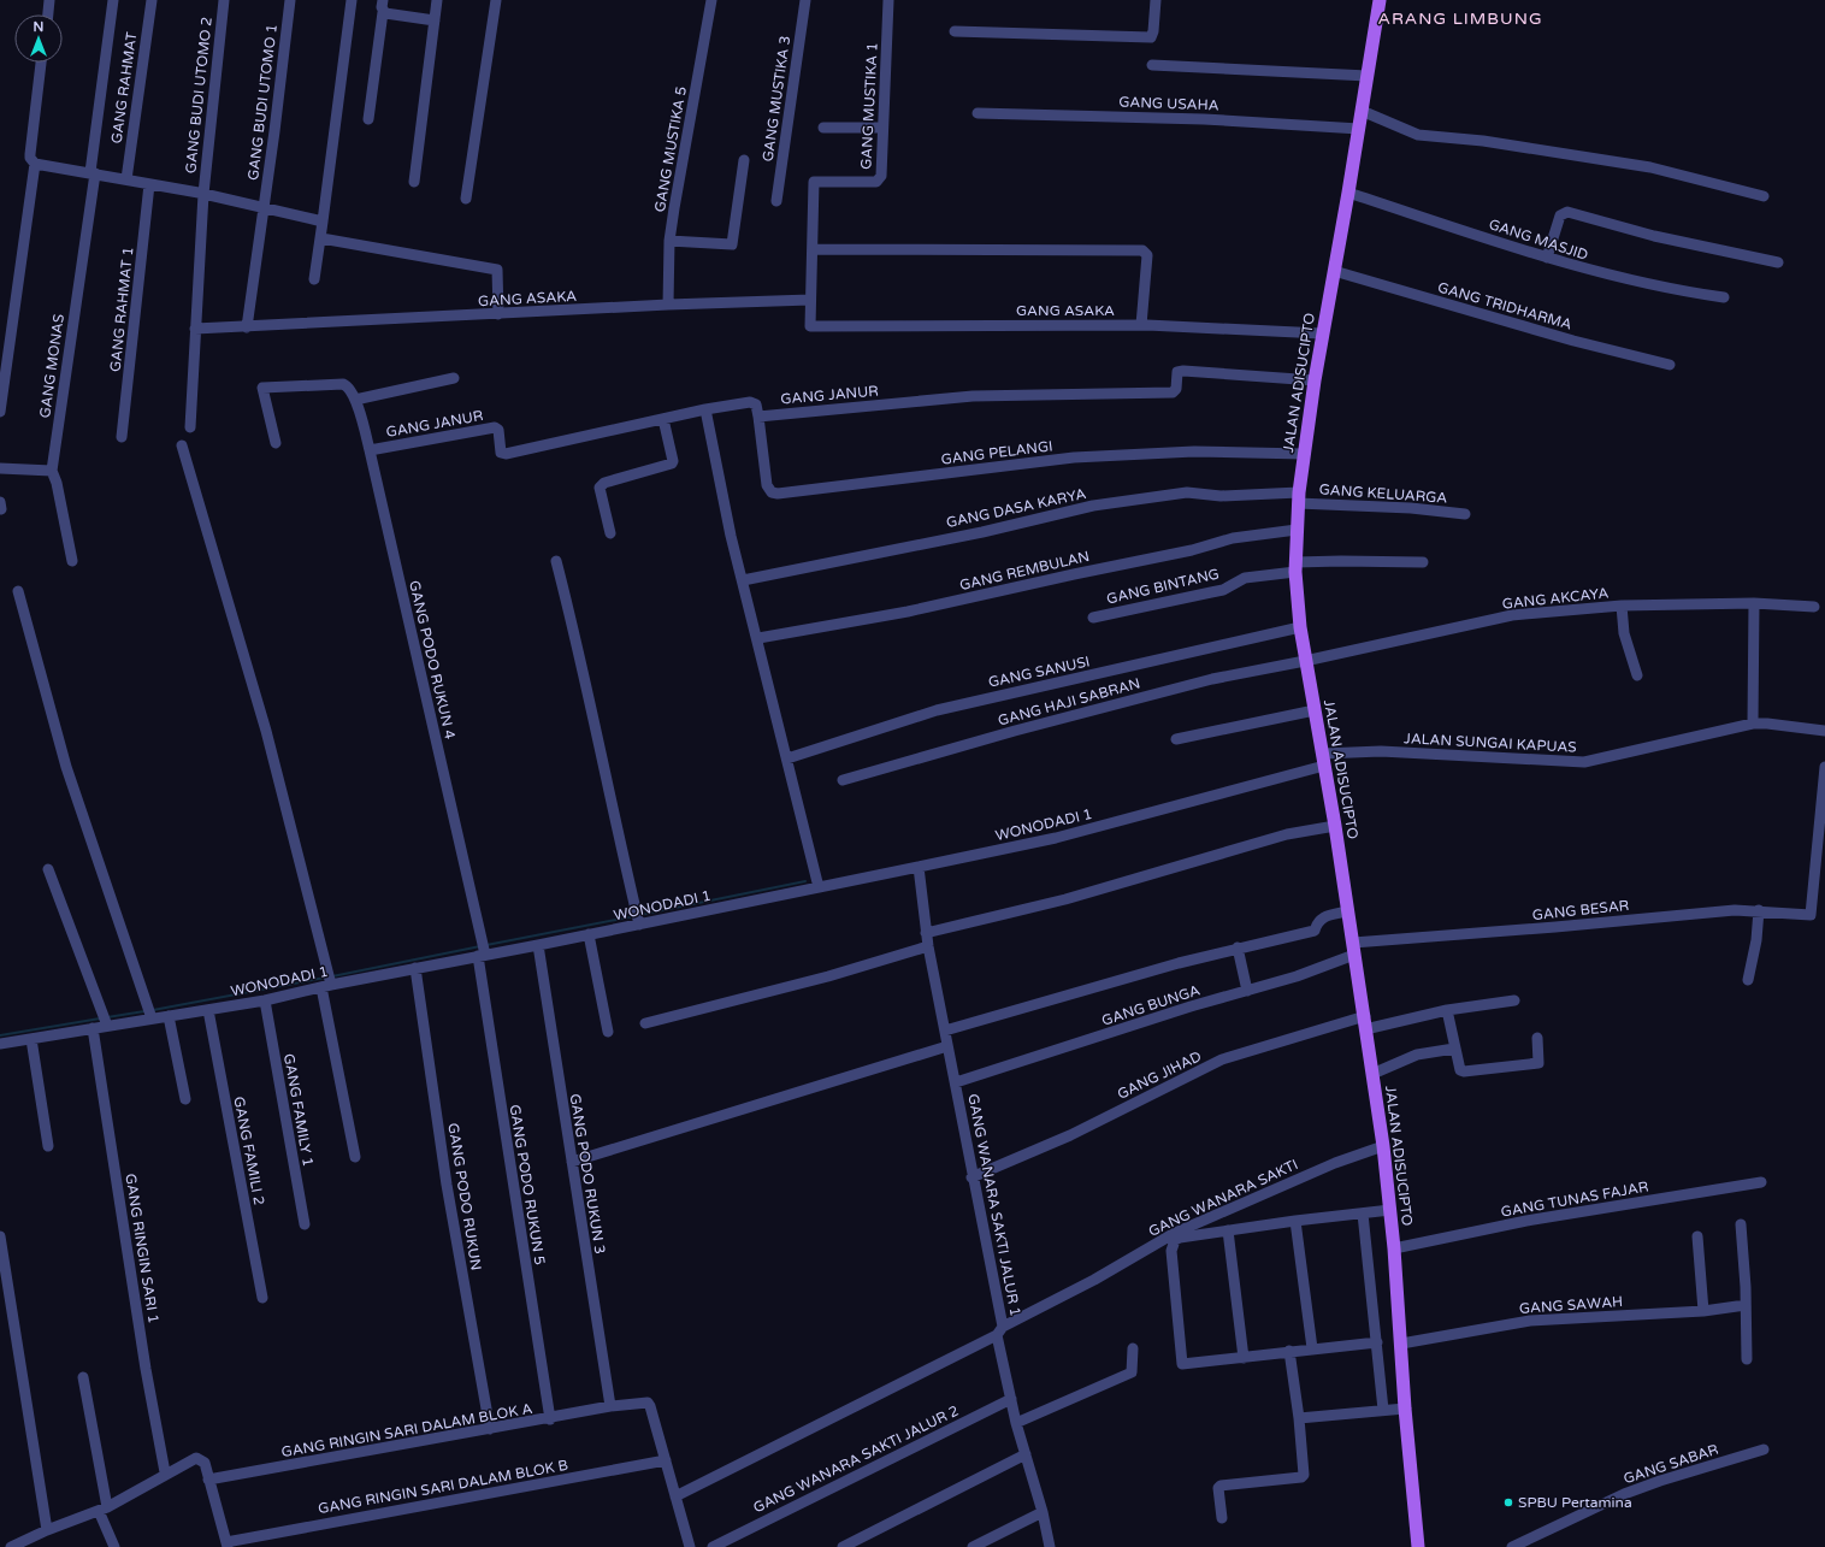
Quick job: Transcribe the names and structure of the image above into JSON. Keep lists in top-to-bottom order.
{
  "streets": {
    "main road": ["JALAN ADISUCIPTO"],
    "street": [
      "GANG RAHMAT",
      "GANG BUDI UTOMO 2",
      "GANG MUSTIKA 3",
      "GANG BUDI UTOMO 1",
      "GANG USAHA",
      "GANG MUSTIKA 1",
      "GANG MUSTIKA 5",
      "GANG MASJID",
      "GANG ASAKA",
      "GANG TRIDHARMA",
      "GANG RAHMAT 1",
      "GANG MONAS",
      "GANG JANUR",
      "GANG PELANGI",
      "GANG KELUARGA",
      "GANG DASA KARYA",
      "GANG REMBULAN",
      "GANG BINTANG",
      "GANG AKCAYA",
      "GANG PODO RUKUN 4",
      "GANG SANUSI",
      "GANG HAJI SABRAN",
      "JALAN SUNGAI KAPUAS",
      "WONODADI 1",
      "GANG BESAR",
      "GANG BUNGA",
      "GANG JIHAD",
      "GANG FAMILY 1",
      "GANG FAMILI 2",
      "GANG PODO RUKUN 3",
      "GANG PODO RUKUN 5",
      "GANG PODO RUKUN",
      "GANG WANARA SAKTI",
      "GANG TUNAS FAJAR",
      "GANG WANARA SAKTI JALUR 1",
      "GANG RINGIN SARI 1",
      "GANG SAWAH",
      "GANG RINGIN SARI DALAM BLOK A",
      "GANG WANARA SAKTI JALUR 2",
      "GANG SABAR",
      "GANG RINGIN SARI DALAM BLOK B"
    ]
  },
  "crossings": [
    ["GANG BUDI UTOMO 2", "GANG ASAKA"],
    ["GANG BUDI UTOMO 1", "GANG ASAKA"],
    ["GANG USAHA", "JALAN ADISUCIPTO"],
    ["GANG MUSTIKA 1", "GANG ASAKA"],
    ["GANG MUSTIKA 5", "GANG ASAKA"],
    ["GANG MASJID", "JALAN ADISUCIPTO"],
    ["GANG ASAKA", "JALAN ADISUCIPTO"],
    ["GANG TRIDHARMA", "JALAN ADISUCIPTO"],
    ["JALAN ADISUCIPTO", "GANG JANUR"],
    ["JALAN ADISUCIPTO", "GANG PELANGI"],
    ["JALAN ADISUCIPTO", "GANG KELUARGA"],
    ["JALAN ADISUCIPTO", "GANG DASA KARYA"],
    ["JALAN ADISUCIPTO", "GANG REMBULAN"],
    ["JALAN ADISUCIPTO", "GANG BINTANG"],
    ["JALAN ADISUCIPTO", "GANG AKCAYA"],
    ["JALAN ADISUCIPTO", "GANG SANUSI"],
    ["JALAN ADISUCIPTO", "GANG HAJI SABRAN"],
    ["JALAN ADISUCIPTO", "JALAN SUNGAI KAPUAS"],
    ["JALAN ADISUCIPTO", "WONODADI 1"],
    ["JALAN ADISUCIPTO", "GANG BESAR"],
    ["JALAN ADISUCIPTO", "GANG BUNGA"],
    ["JALAN ADISUCIPTO", "GANG JIHAD"],
    ["JALAN ADISUCIPTO", "GANG WANARA SAKTI"],
    ["JALAN ADISUCIPTO", "GANG TUNAS FAJAR"],
    ["JALAN ADISUCIPTO", "GANG SAWAH"],
    ["GANG JANUR", "GANG PELANGI"],
    ["GANG JANUR", "GANG PODO RUKUN 4"],
    ["GANG KELUARGA", "GANG DASA KARYA"],
    ["GANG AKCAYA", "GANG HAJI SABRAN"],
    ["GANG PODO RUKUN 4", "WONODADI 1"],
    ["GANG PODO RUKUN 4", "GANG PODO RUKUN 5"],
    ["JALAN SUNGAI KAPUAS", "WONODADI 1"],
    ["WONODADI 1", "GANG FAMILY 1"],
    ["WONODADI 1", "GANG FAMILI 2"],
    ["WONODADI 1", "GANG PODO RUKUN 3"],
    ["WONODADI 1", "GANG PODO RUKUN 5"],
    ["WONODADI 1", "GANG PODO RUKUN"],
    ["WONODADI 1", "GANG WANARA SAKTI JALUR 1"],
    ["WONODADI 1", "GANG RINGIN SARI 1"],
    ["GANG BESAR", "GANG BUNGA"],
    ["GANG BUNGA", "GANG WANARA SAKTI JALUR 1"],
    ["GANG JIHAD", "GANG WANARA SAKTI JALUR 1"],
    ["GANG PODO RUKUN 3", "GANG RINGIN SARI DALAM BLOK A"],
    ["GANG PODO RUKUN 5", "GANG RINGIN SARI DALAM BLOK A"],
    ["GANG PODO RUKUN", "GANG RINGIN SARI DALAM BLOK A"],
    ["GANG WANARA SAKTI", "GANG WANARA SAKTI JALUR 1"],
    ["GANG RINGIN SARI DALAM BLOK A", "GANG RINGIN SARI DALAM BLOK B"]
  ],
  "districts": ["ARANG LIMBUNG"],
  "places": ["SPBU Pertamina"],
  "north": "top"
}
